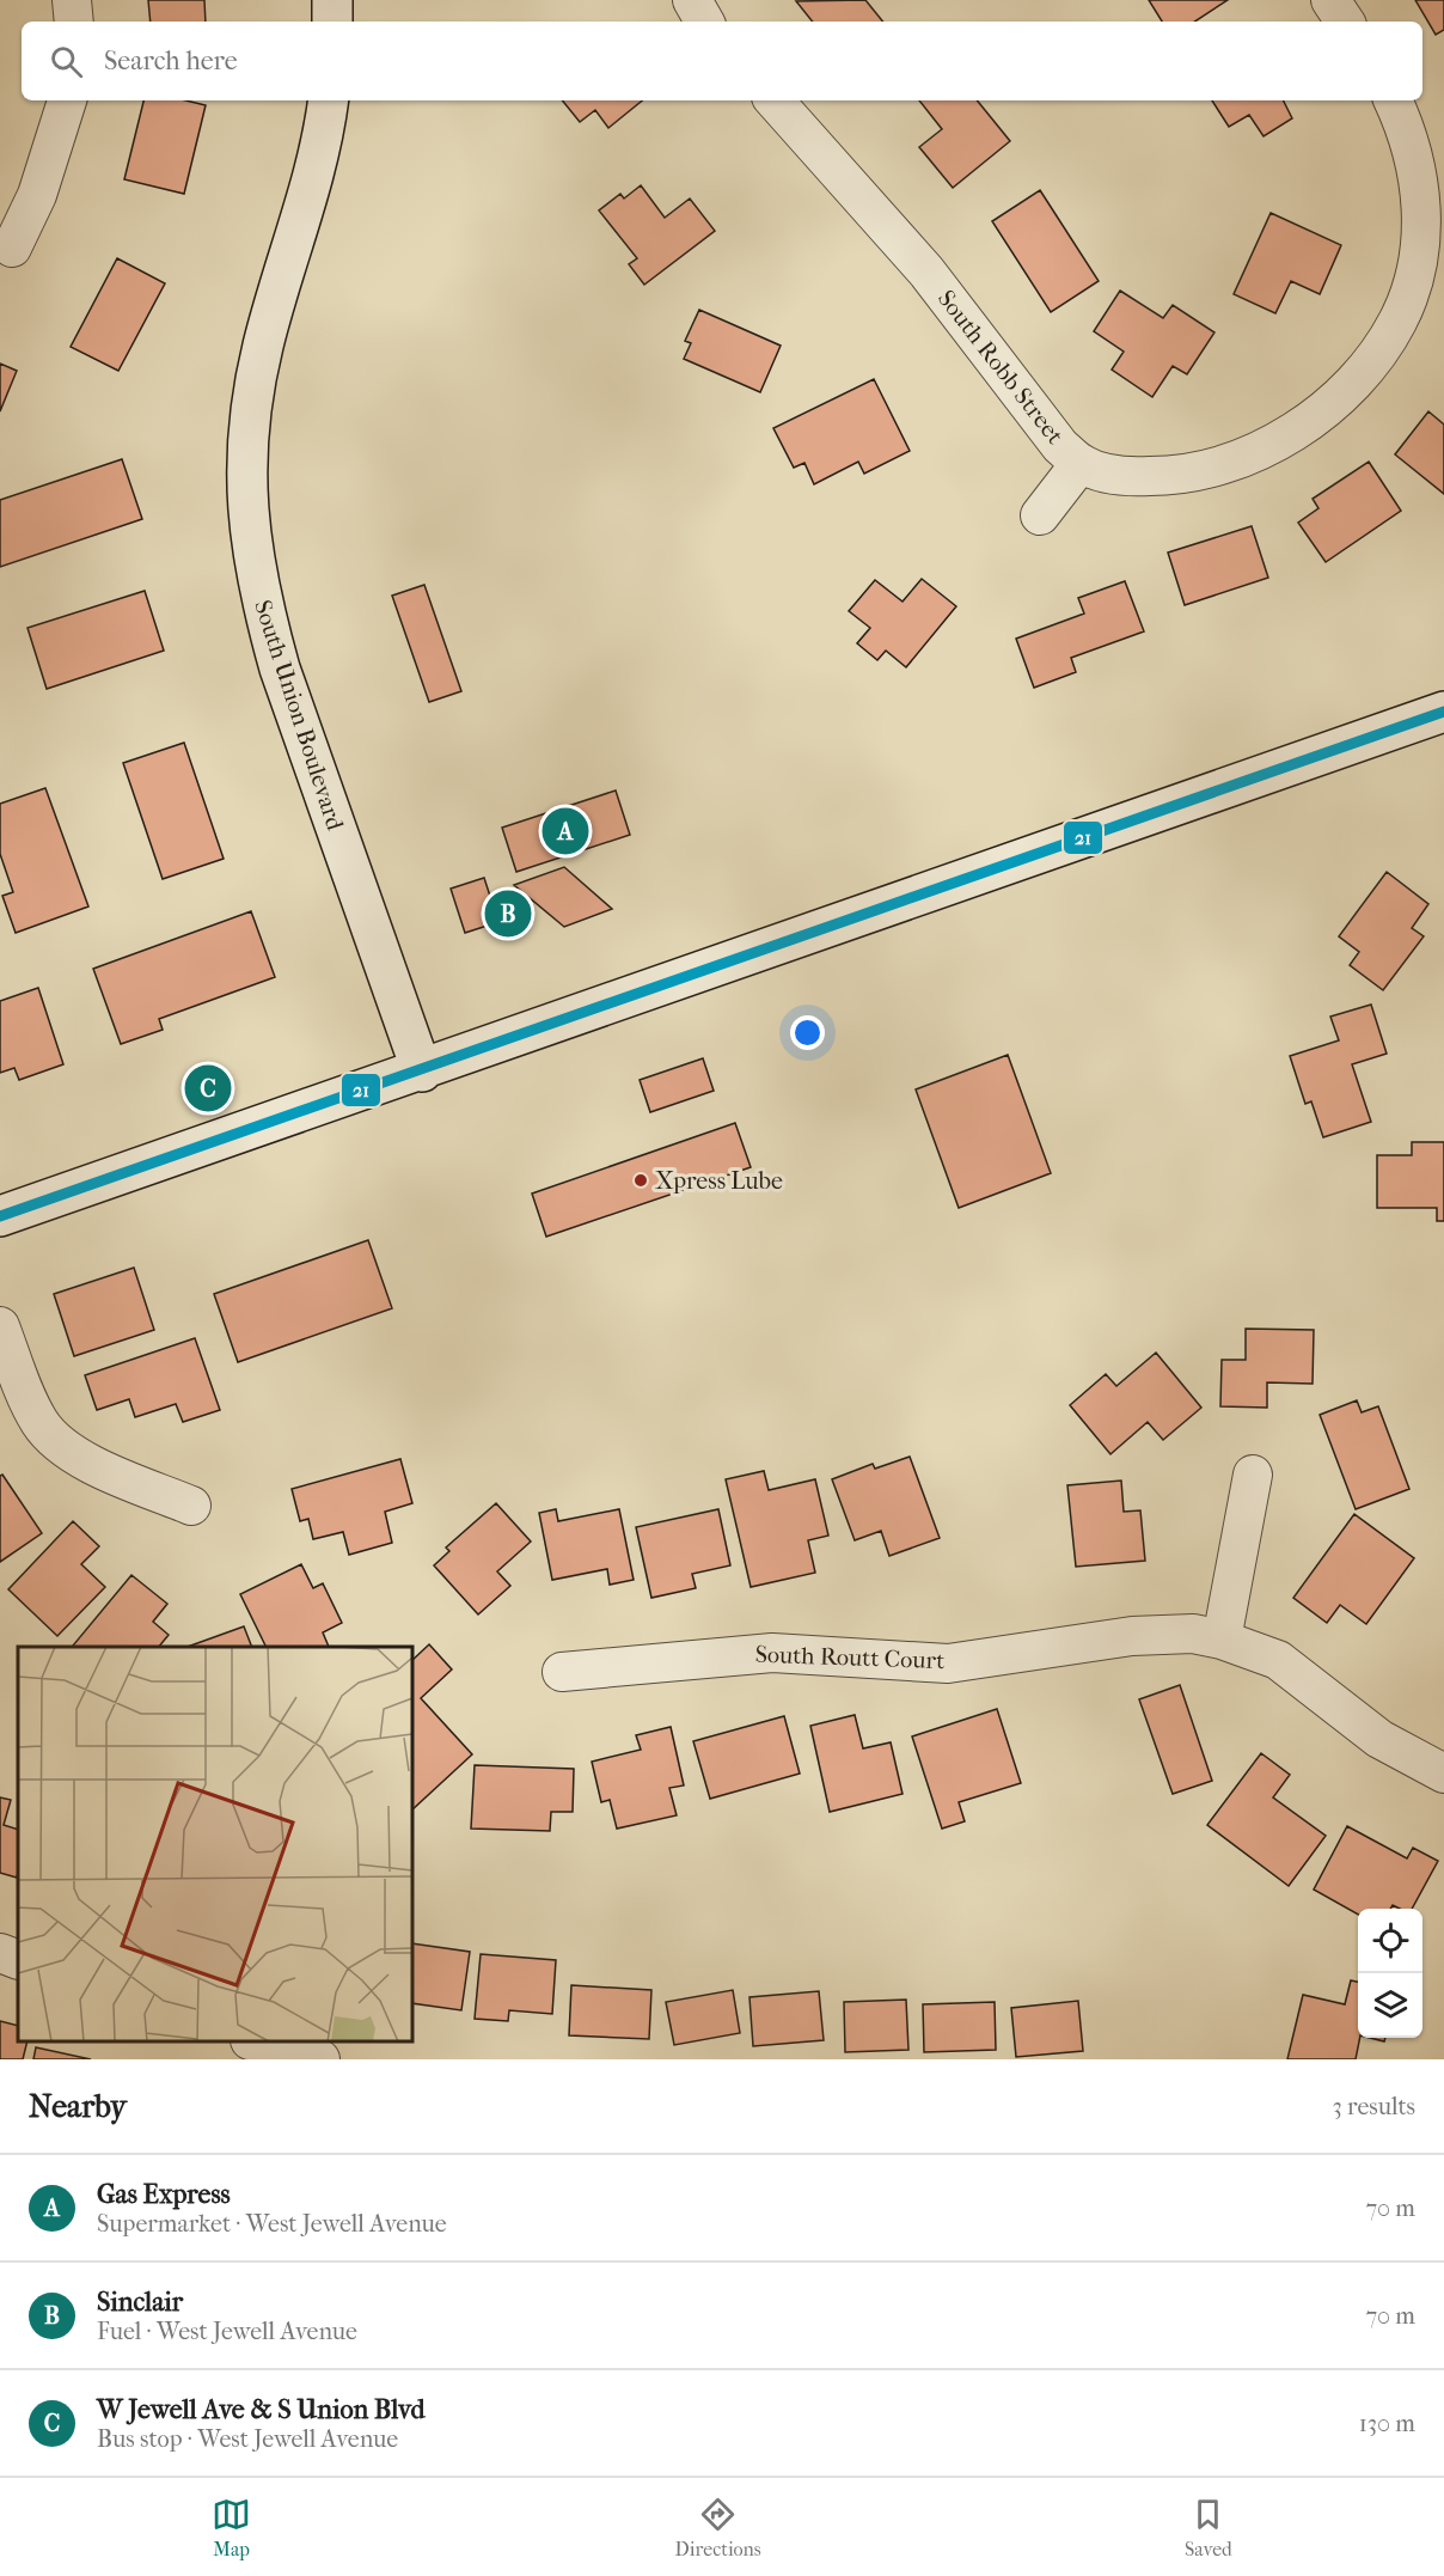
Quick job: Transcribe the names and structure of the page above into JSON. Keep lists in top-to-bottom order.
{
  "streets": {
    "main road": ["South Union Boulevard"],
    "street": ["South Robb Street", "South Routt Court"]
  },
  "places": ["Xpress Lube"],
  "lines": ["transit line 21"],
  "page": {
    "search": "Search here",
    "pins": ["A", "B", "C"],
    "heading": ["Nearby", "3 results"],
    "list": [
      {
        "mark": "A",
        "name": "Gas Express",
        "note": "Supermarket · West Jewell Avenue",
        "value": "70 m"
      },
      {
        "mark": "B",
        "name": "Sinclair",
        "note": "Fuel · West Jewell Avenue",
        "value": "70 m"
      },
      {
        "mark": "C",
        "name": "W Jewell Ave & S Union Blvd",
        "note": "Bus stop · West Jewell Avenue",
        "value": "130 m"
      }
    ],
    "nav": ["Map", "Directions", "Saved"]
  }
}
